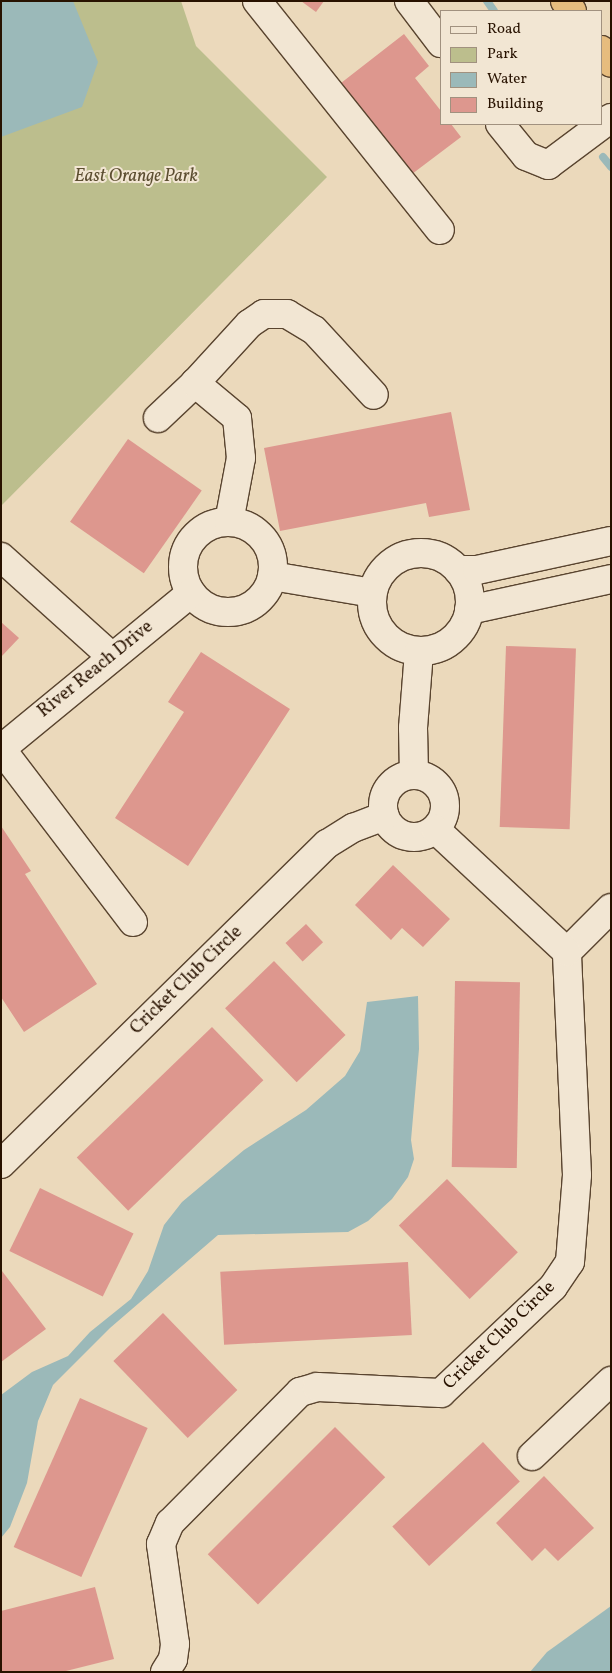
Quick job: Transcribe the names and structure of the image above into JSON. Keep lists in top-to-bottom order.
{
  "streets": {
    "street": ["River Reach Drive", "Cricket Club Circle"]
  },
  "parks": ["East Orange Park"],
  "legend": [
    "Road",
    "Park",
    "Water",
    "Building"
  ]
}
